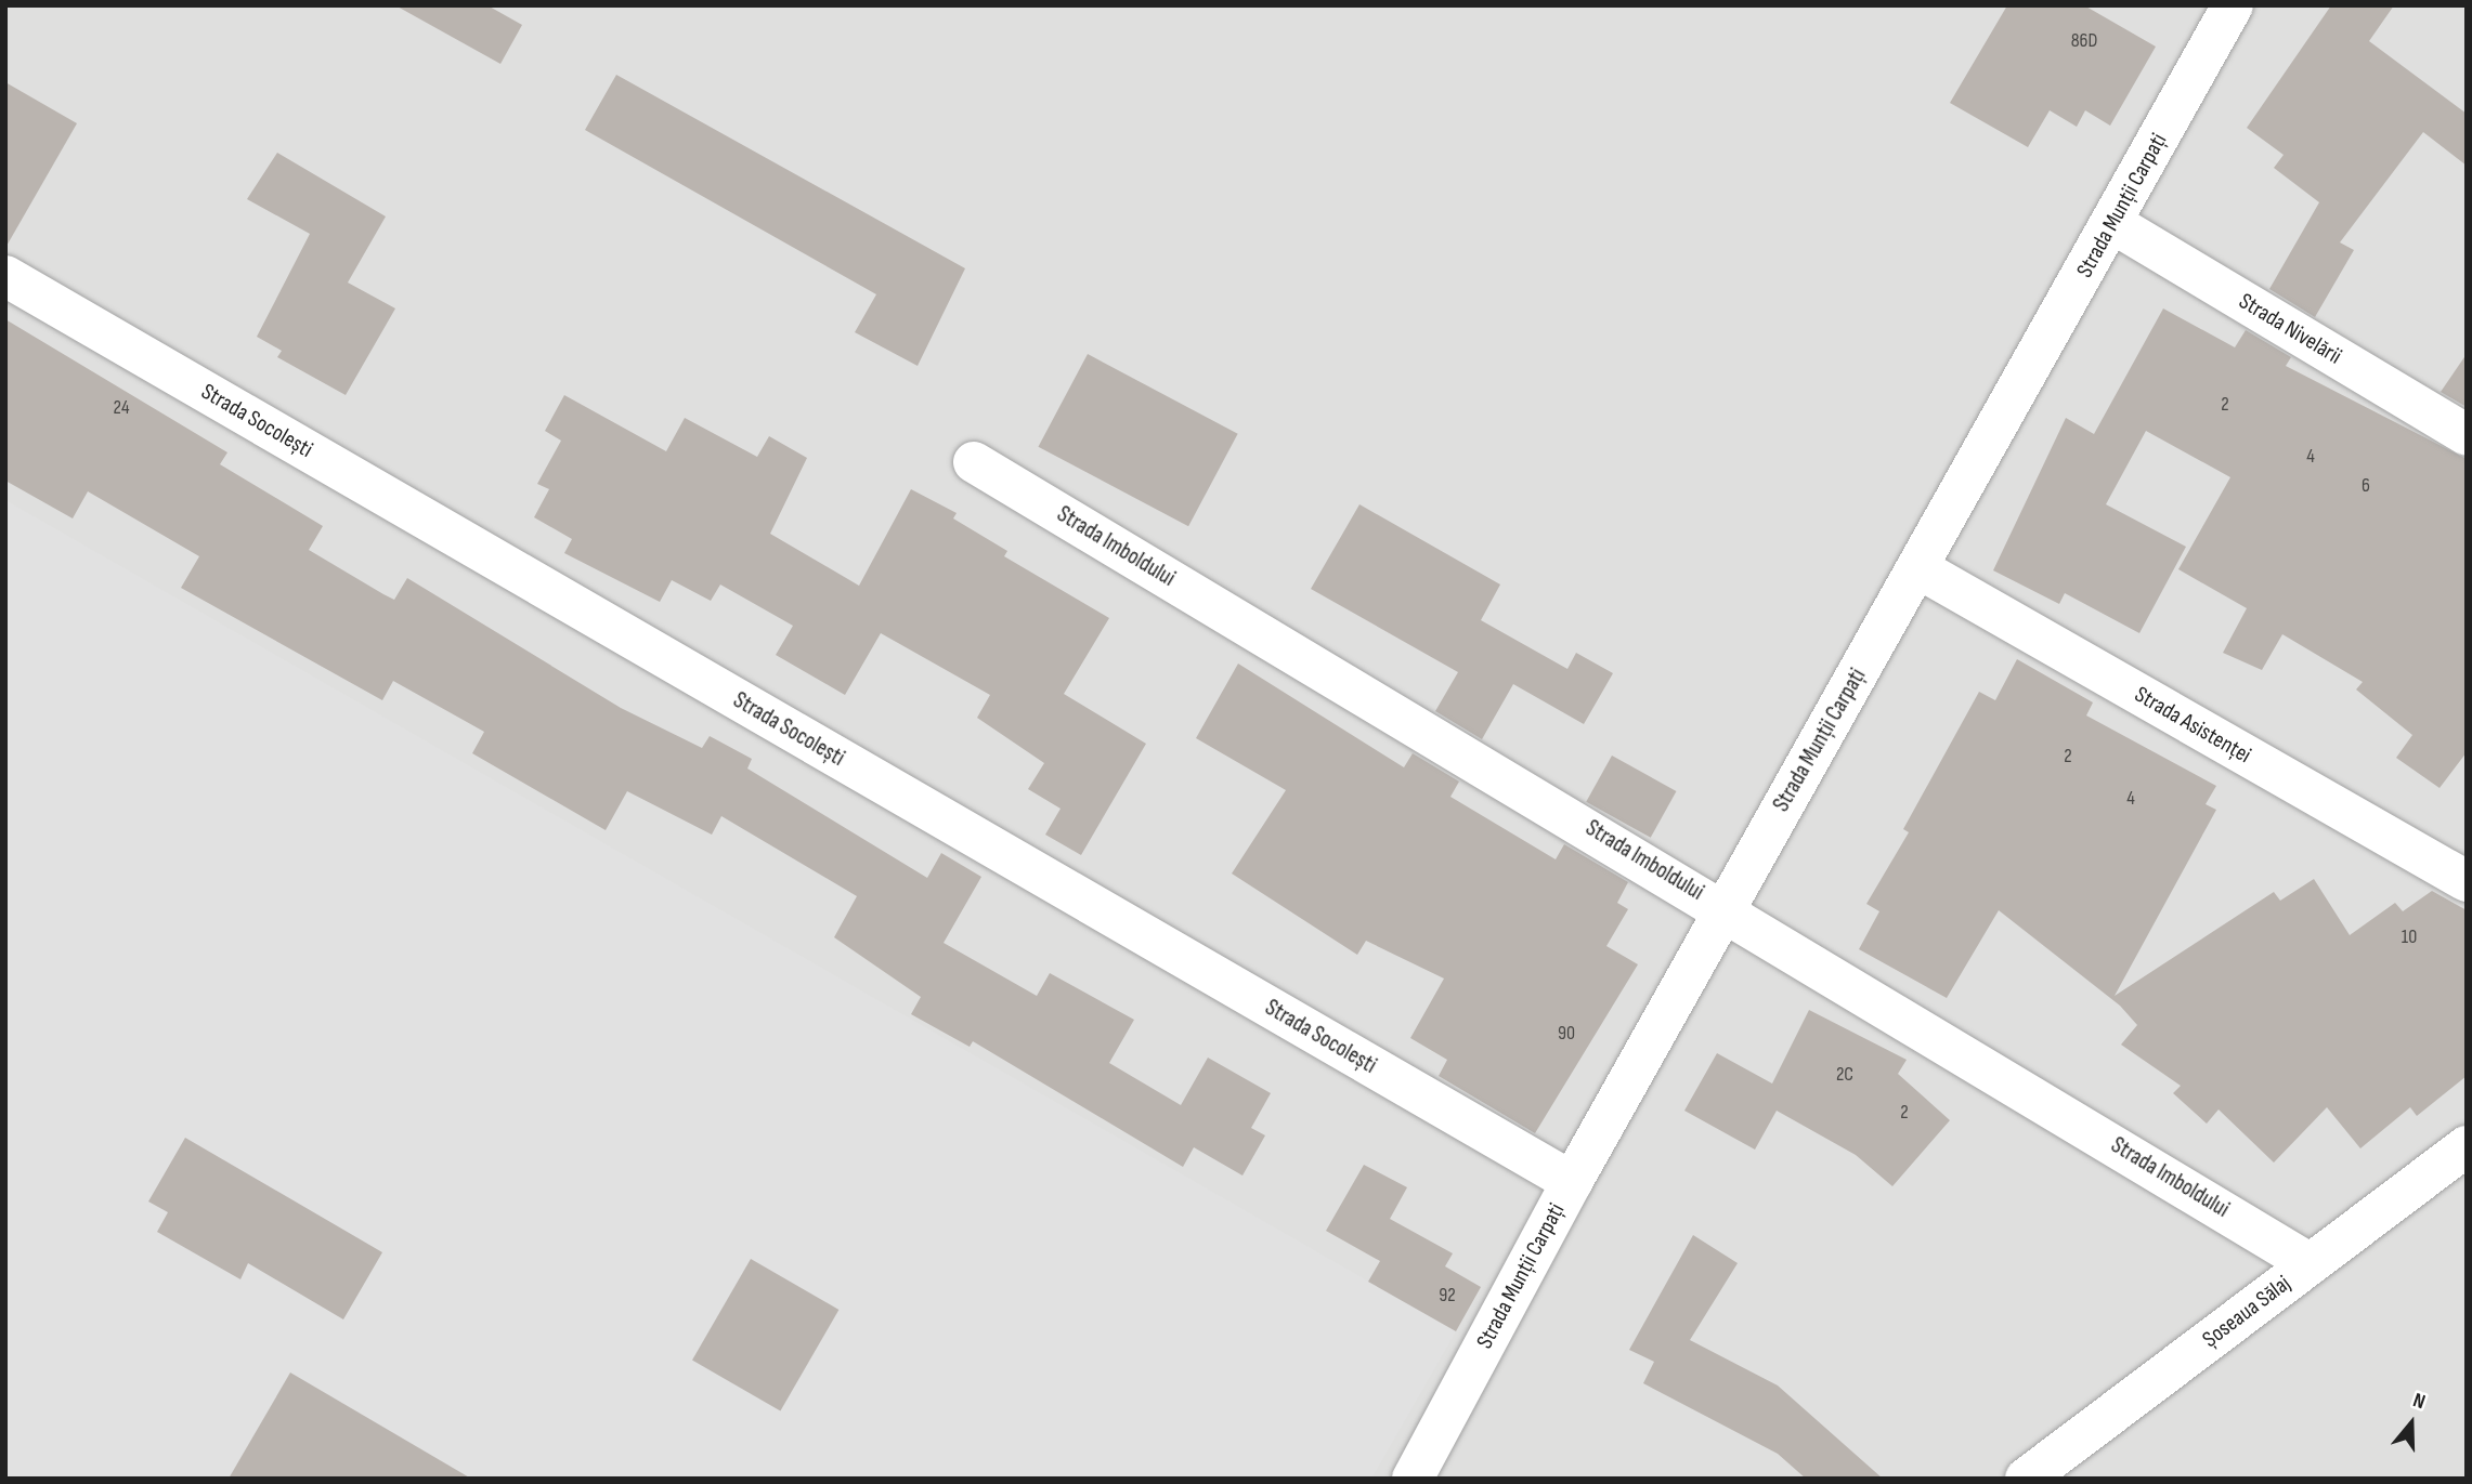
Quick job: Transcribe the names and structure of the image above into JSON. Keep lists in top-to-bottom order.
{
  "streets": {
    "street": [
      "Strada Munții Carpați",
      "Strada Nivelării",
      "Strada Socolești",
      "Strada Imboldului",
      "Strada Asistenței",
      "Șoseaua Sălaj"
    ]
  },
  "crossings": [
    ["Strada Munții Carpați", "Strada Nivelării"],
    ["Strada Munții Carpați", "Strada Socolești"],
    ["Strada Munții Carpați", "Strada Imboldului"],
    ["Strada Munții Carpați", "Strada Asistenței"],
    ["Strada Imboldului", "Șoseaua Sălaj"]
  ],
  "house_numbers": [
    "86D",
    "2",
    "24",
    "4",
    "6",
    "2",
    "4",
    "10",
    "90",
    "2C",
    "2",
    "92"
  ],
  "north": "top"
}
